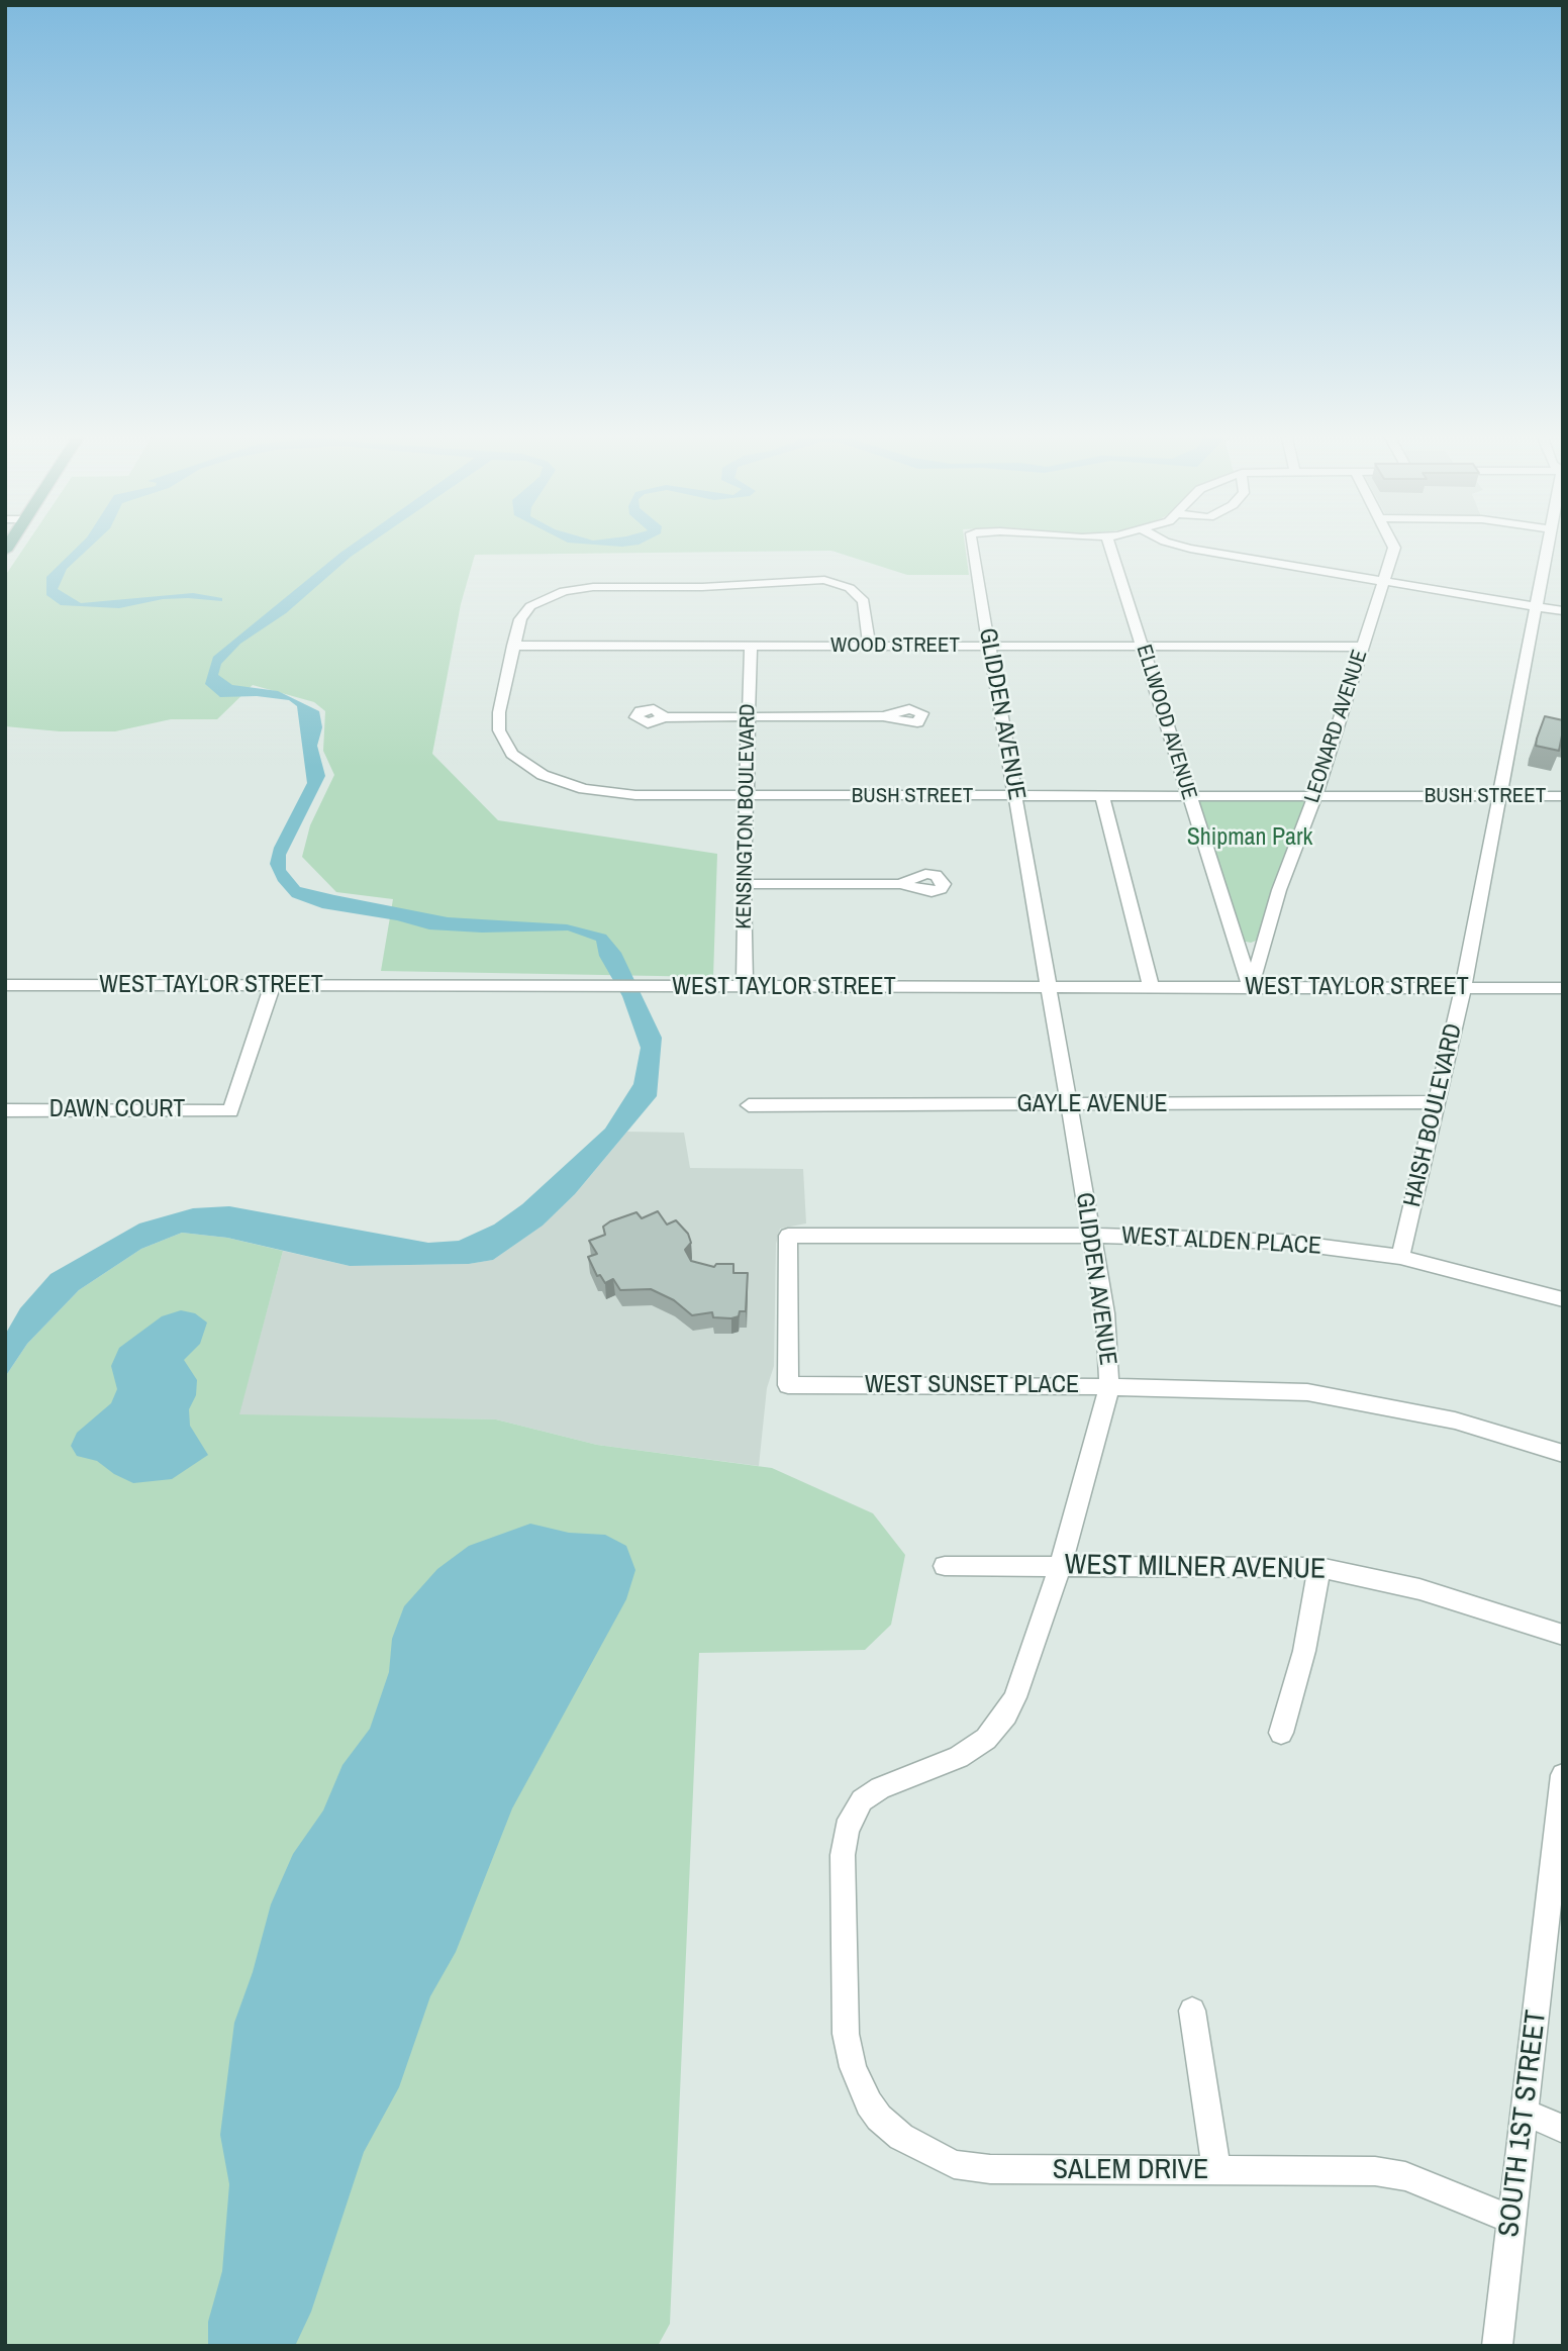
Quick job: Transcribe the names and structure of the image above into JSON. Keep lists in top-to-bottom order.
{
  "streets": {
    "street": [
      "WOOD STREET",
      "GLIDDEN AVENUE",
      "ELLWOOD AVENUE",
      "LEONARD AVENUE",
      "BUSH STREET",
      "KENSINGTON BOULEVARD",
      "WEST TAYLOR STREET",
      "GAYLE AVENUE",
      "DAWN COURT",
      "HAISH BOULEVARD",
      "WEST ALDEN PLACE",
      "WEST SUNSET PLACE",
      "WEST MILNER AVENUE",
      "SOUTH 1ST STREET",
      "SALEM DRIVE"
    ]
  },
  "crossings": [
    ["WOOD STREET", "GLIDDEN AVENUE"],
    ["WOOD STREET", "ELLWOOD AVENUE"],
    ["WOOD STREET", "LEONARD AVENUE"],
    ["WOOD STREET", "BUSH STREET"],
    ["WOOD STREET", "KENSINGTON BOULEVARD"],
    ["GLIDDEN AVENUE", "BUSH STREET"],
    ["GLIDDEN AVENUE", "WEST TAYLOR STREET"],
    ["GLIDDEN AVENUE", "GAYLE AVENUE"],
    ["GLIDDEN AVENUE", "WEST ALDEN PLACE"],
    ["GLIDDEN AVENUE", "WEST SUNSET PLACE"],
    ["GLIDDEN AVENUE", "WEST MILNER AVENUE"],
    ["GLIDDEN AVENUE", "SALEM DRIVE"],
    ["ELLWOOD AVENUE", "LEONARD AVENUE"],
    ["ELLWOOD AVENUE", "BUSH STREET"],
    ["ELLWOOD AVENUE", "WEST TAYLOR STREET"],
    ["LEONARD AVENUE", "BUSH STREET"],
    ["LEONARD AVENUE", "WEST TAYLOR STREET"],
    ["BUSH STREET", "KENSINGTON BOULEVARD"],
    ["BUSH STREET", "HAISH BOULEVARD"],
    ["KENSINGTON BOULEVARD", "WEST TAYLOR STREET"],
    ["WEST TAYLOR STREET", "DAWN COURT"],
    ["WEST TAYLOR STREET", "HAISH BOULEVARD"],
    ["GAYLE AVENUE", "HAISH BOULEVARD"],
    ["HAISH BOULEVARD", "WEST ALDEN PLACE"],
    ["WEST ALDEN PLACE", "WEST SUNSET PLACE"],
    ["SOUTH 1ST STREET", "SALEM DRIVE"]
  ],
  "parks": ["Shipman Park"]
}
